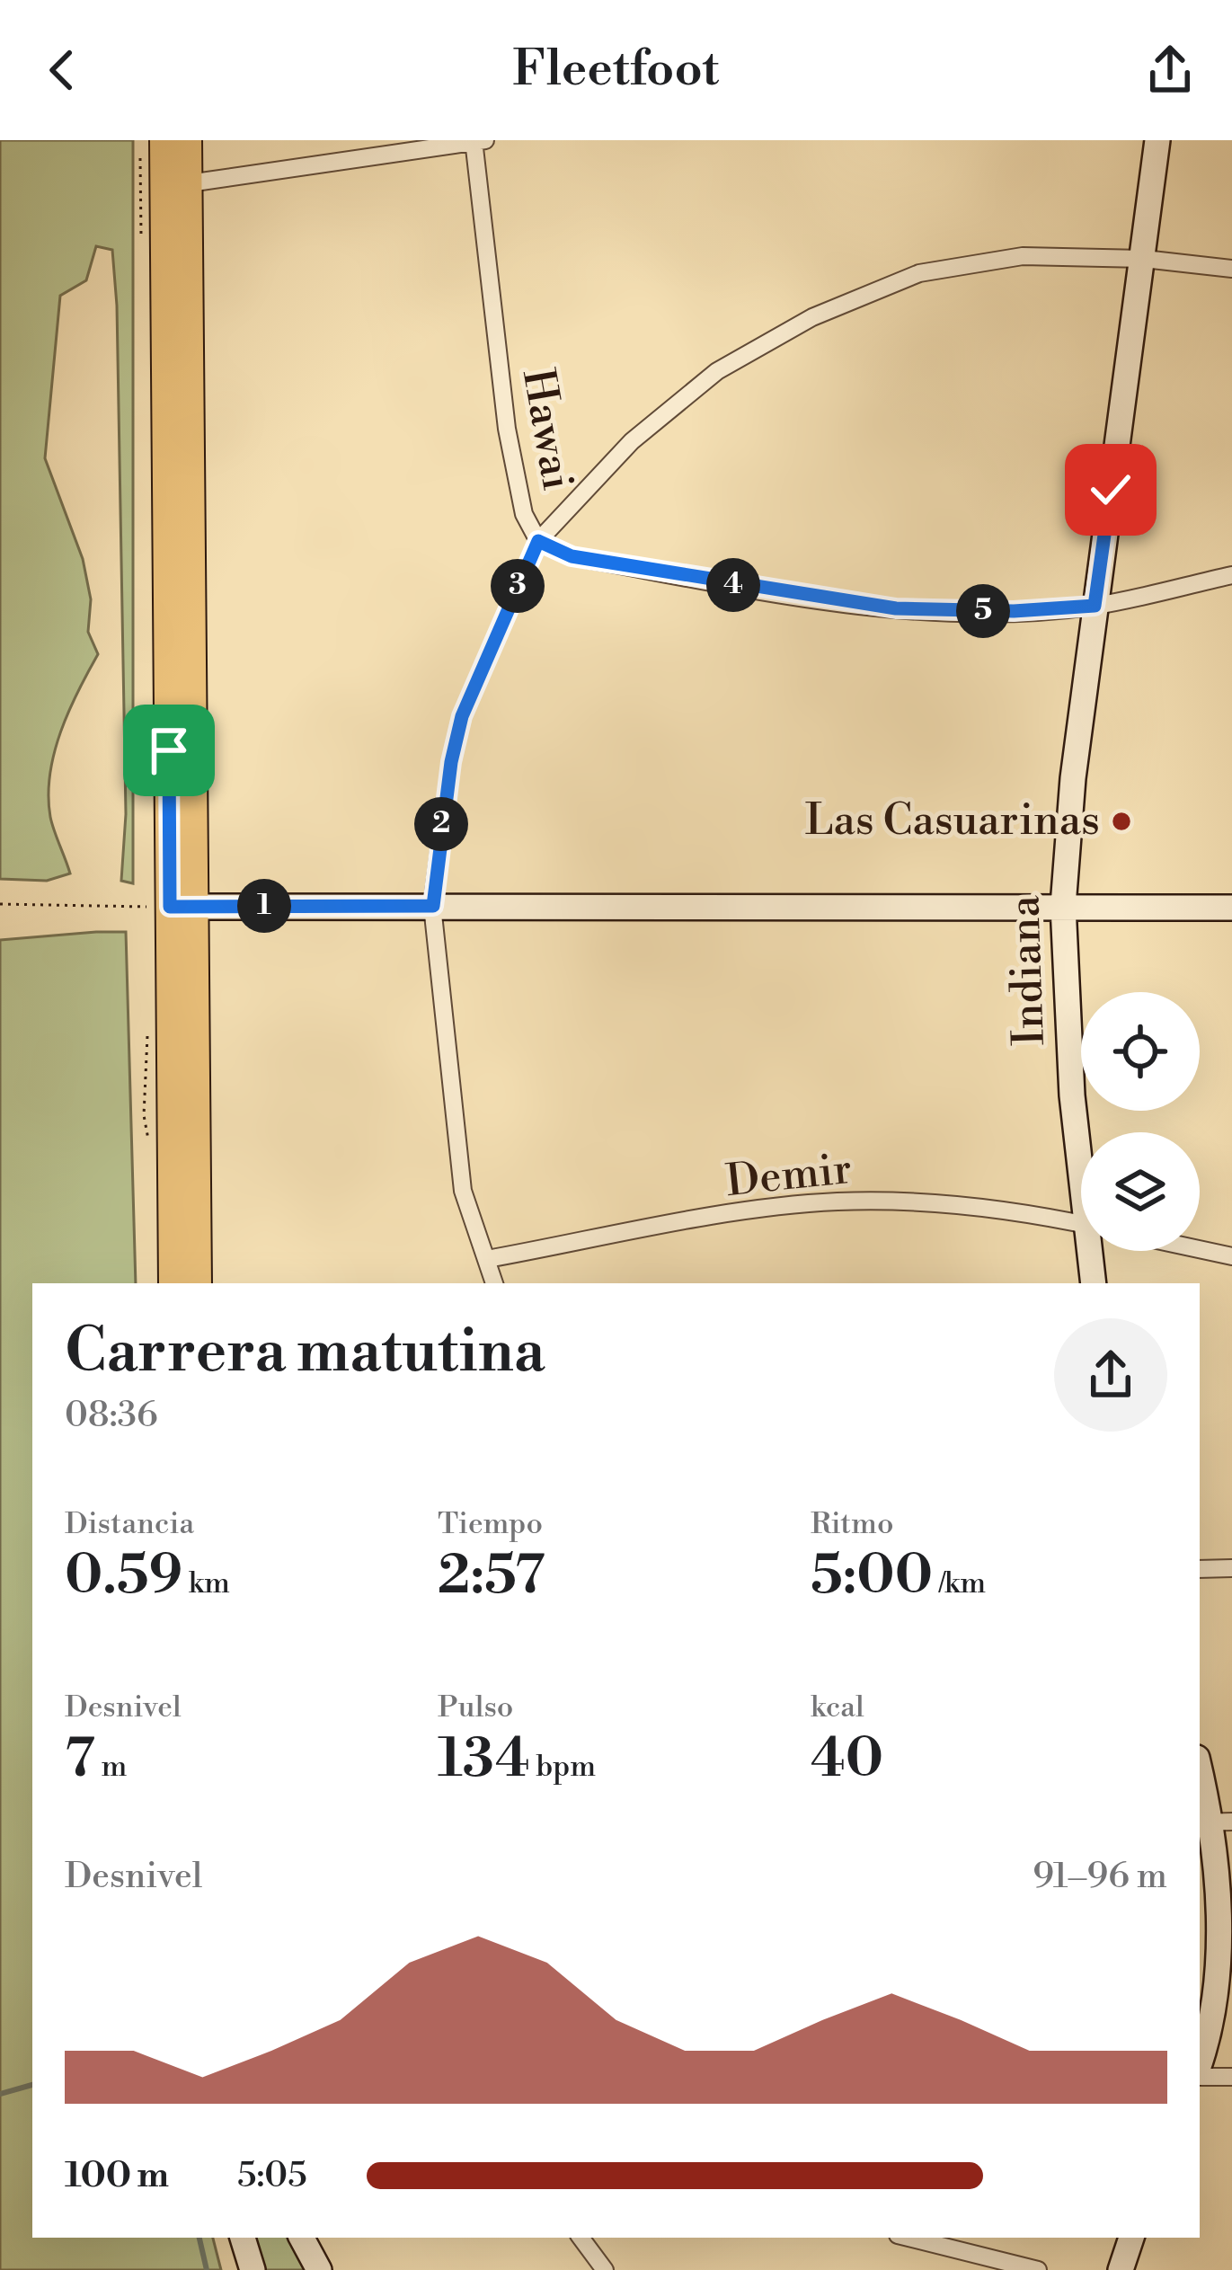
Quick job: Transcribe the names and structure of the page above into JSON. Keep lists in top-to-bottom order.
{
  "streets": {
    "street": ["Hawai", "Indiana", "Demir"]
  },
  "crossings": [
    ["Hawai", "Demir"]
  ],
  "places": ["Las Casuarinas"],
  "page": {
    "header": "Fleetfoot",
    "pins": [
      "4",
      "3",
      "5",
      "2",
      "1"
    ],
    "heading": ["Carrera matutina", "08:36"],
    "stats": [
      ["Distancia", "0.59 km"],
      ["Tiempo", "2:57"],
      ["Ritmo", "5:00 /km"],
      ["Desnivel", "7 m"],
      ["Pulso", "134 bpm"],
      ["kcal", "40"]
    ],
    "chart": ["Desnivel", "91–96 m"],
    "list": [
      {
        "name": "100 m",
        "note": "5:05"
      }
    ]
  }
}
